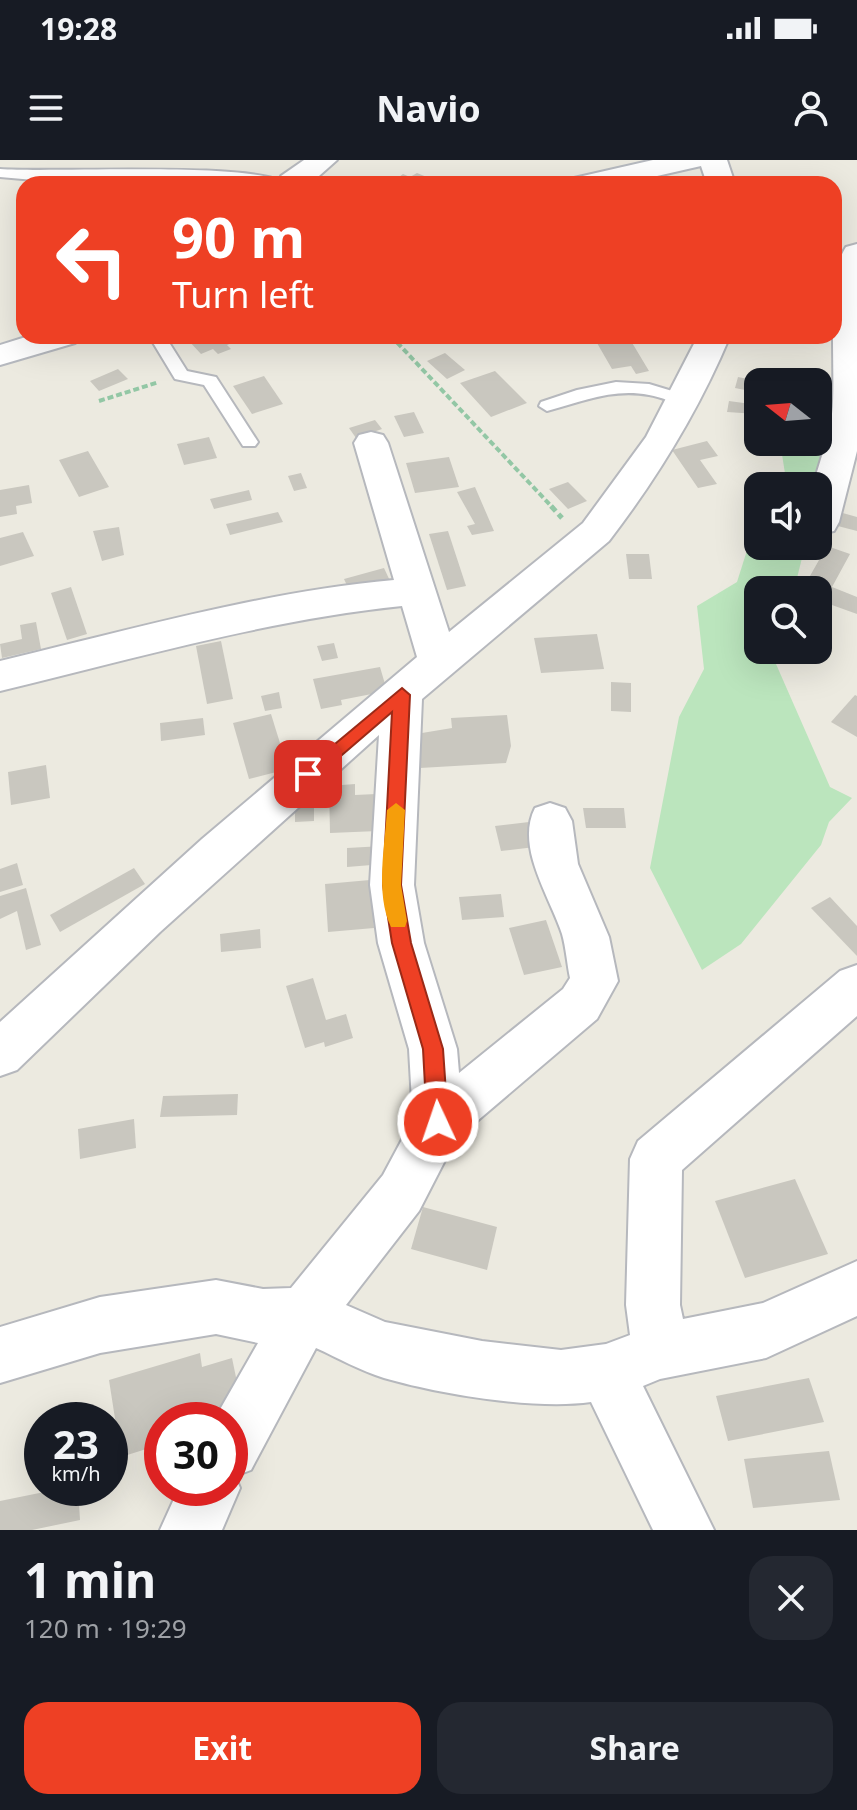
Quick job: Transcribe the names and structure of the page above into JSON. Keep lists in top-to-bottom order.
{
  "north": "left",
  "page": {
    "status": "19:28",
    "header": "Navio",
    "turn": ["90 m", "Turn left"],
    "speed": "23 km/h",
    "limit": "30",
    "heading": ["1 min", "120 m · 19:29"],
    "buttons": ["Exit", "Share"]
  }
}
